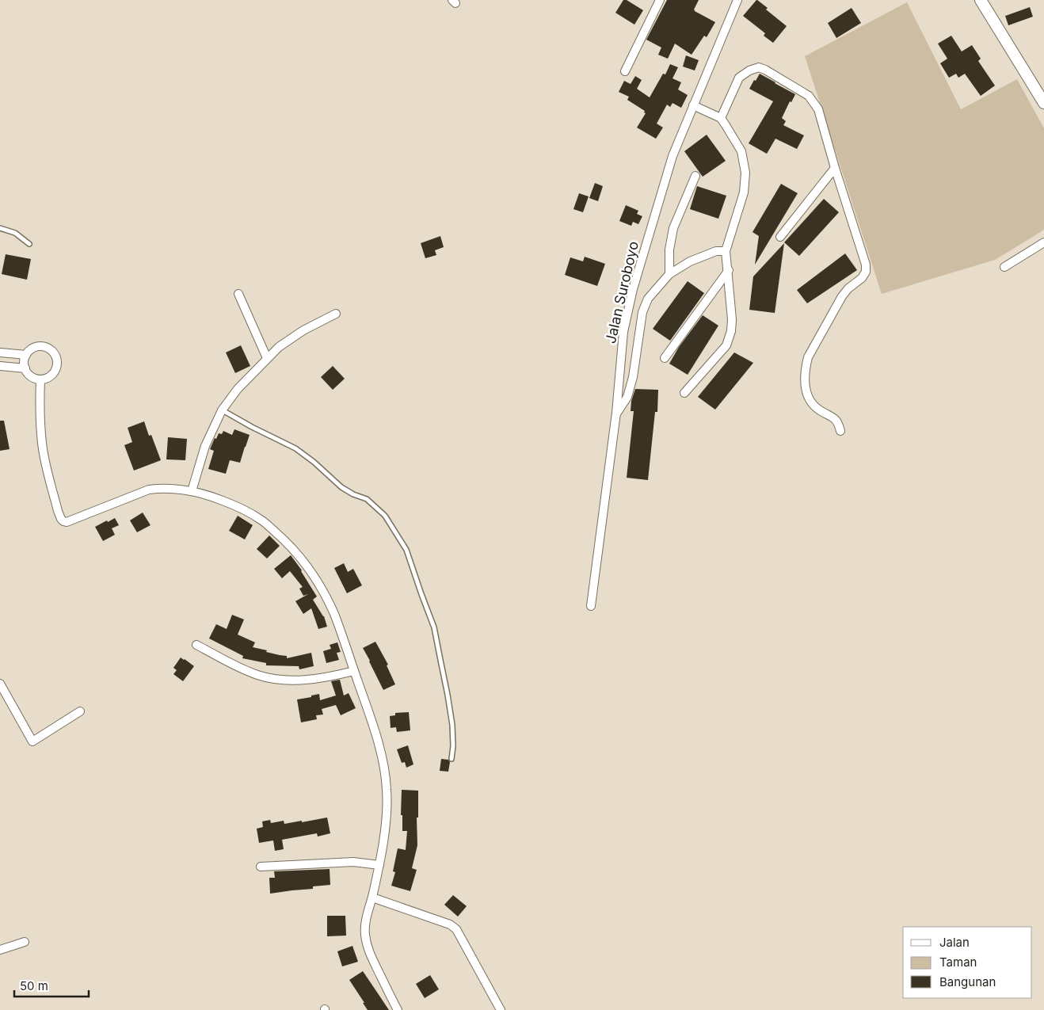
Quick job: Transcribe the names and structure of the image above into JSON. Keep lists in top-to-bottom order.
{
  "streets": {
    "street": ["Jalan Suroboyo"]
  },
  "legend": ["Jalan", "Taman", "Bangunan"],
  "scale_bar": "50 m"
}
